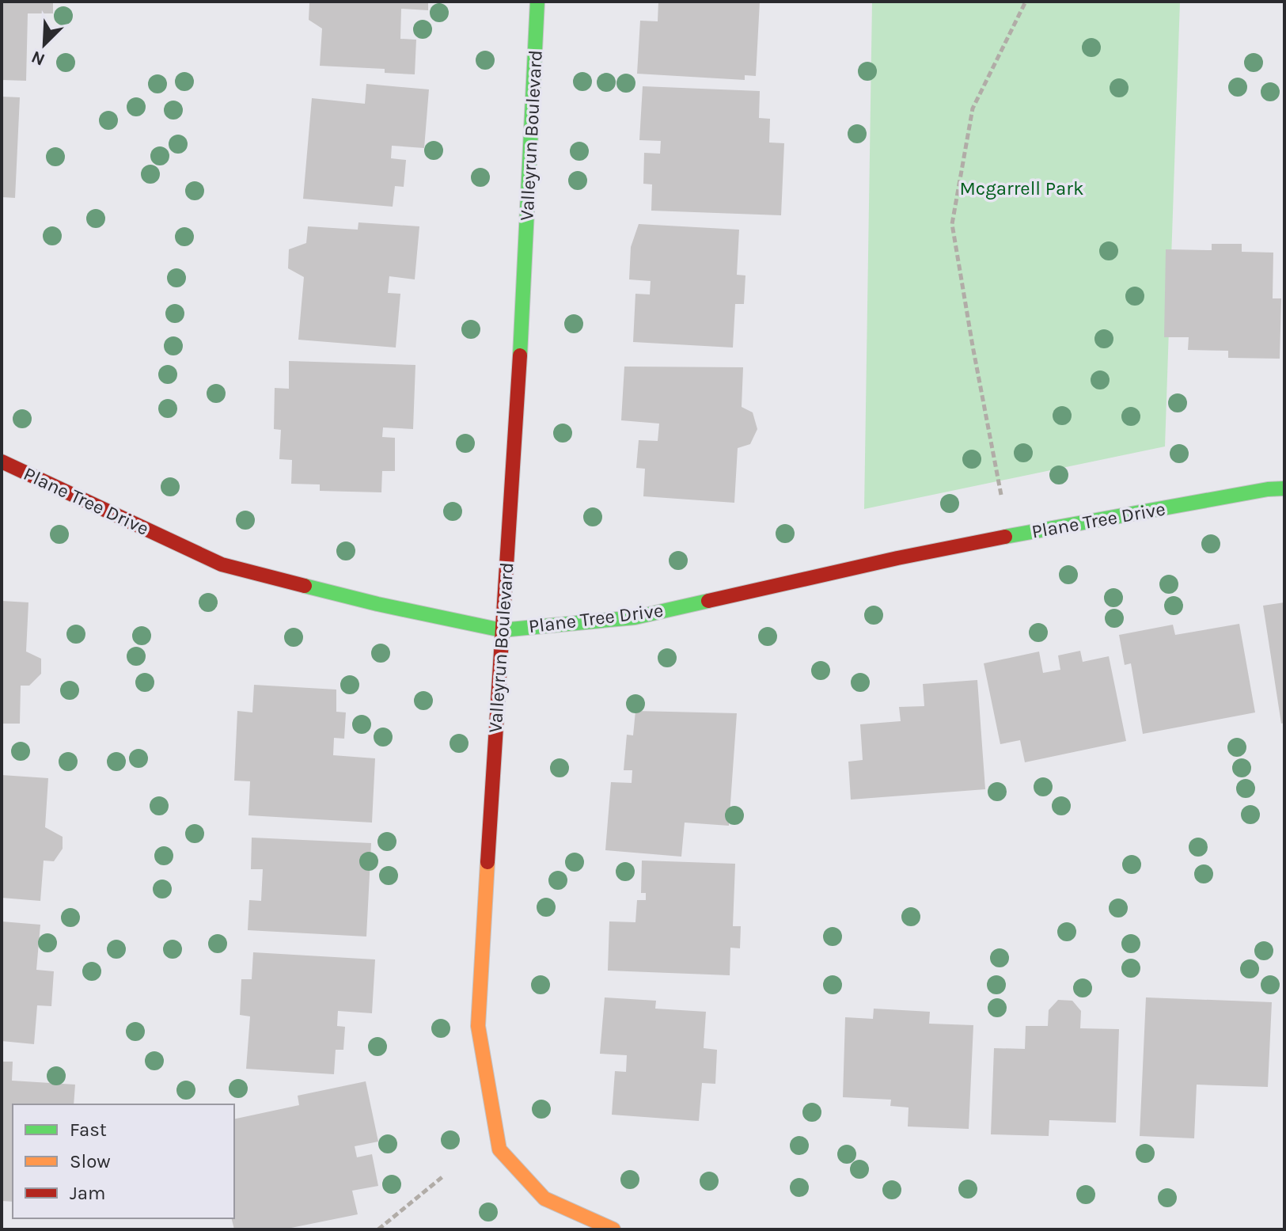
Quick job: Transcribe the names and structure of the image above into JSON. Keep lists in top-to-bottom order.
{
  "streets": {
    "street": ["Valleyrun Boulevard", "Plane Tree Drive"]
  },
  "crossings": [
    ["Valleyrun Boulevard", "Plane Tree Drive"]
  ],
  "parks": ["Mcgarrell Park"],
  "legend": ["Fast", "Slow", "Jam"],
  "north": "bottom left"
}
